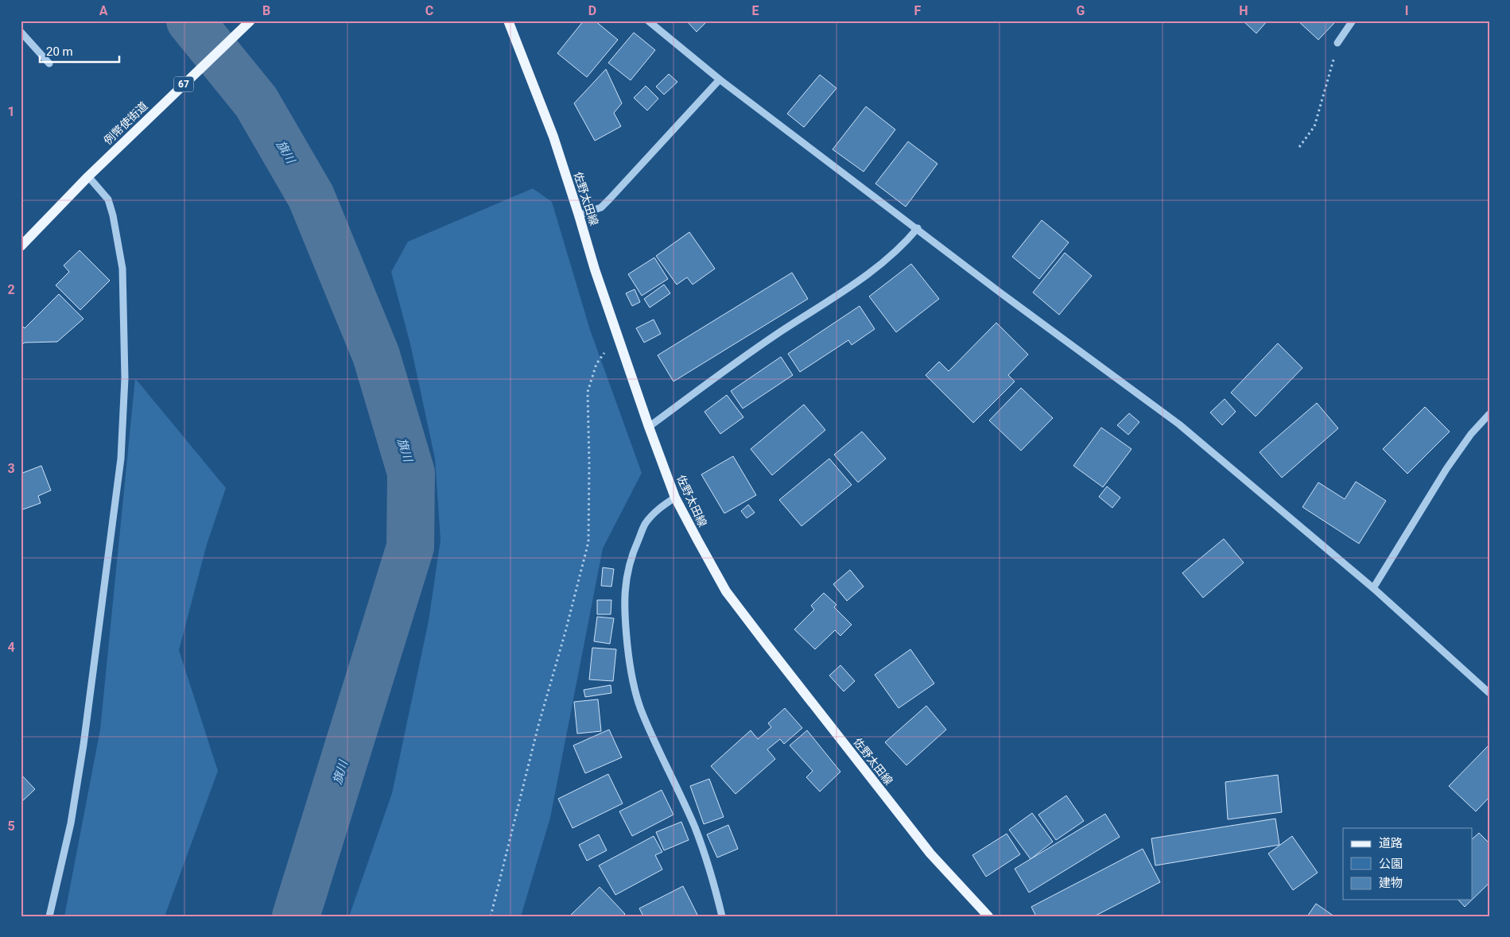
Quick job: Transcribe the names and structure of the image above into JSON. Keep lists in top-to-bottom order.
{
  "streets": {
    "main road": ["67", "例幣使街道", "佐野太田線"]
  },
  "water": ["旗川"],
  "legend": ["道路", "公園", "建物"],
  "scale_bar": "20 m",
  "grid": {
    "columns": [
      "A",
      "B",
      "C",
      "D",
      "E",
      "F",
      "G",
      "H",
      "I"
    ],
    "rows": [
      "1",
      "2",
      "3",
      "4",
      "5"
    ]
  }
}
